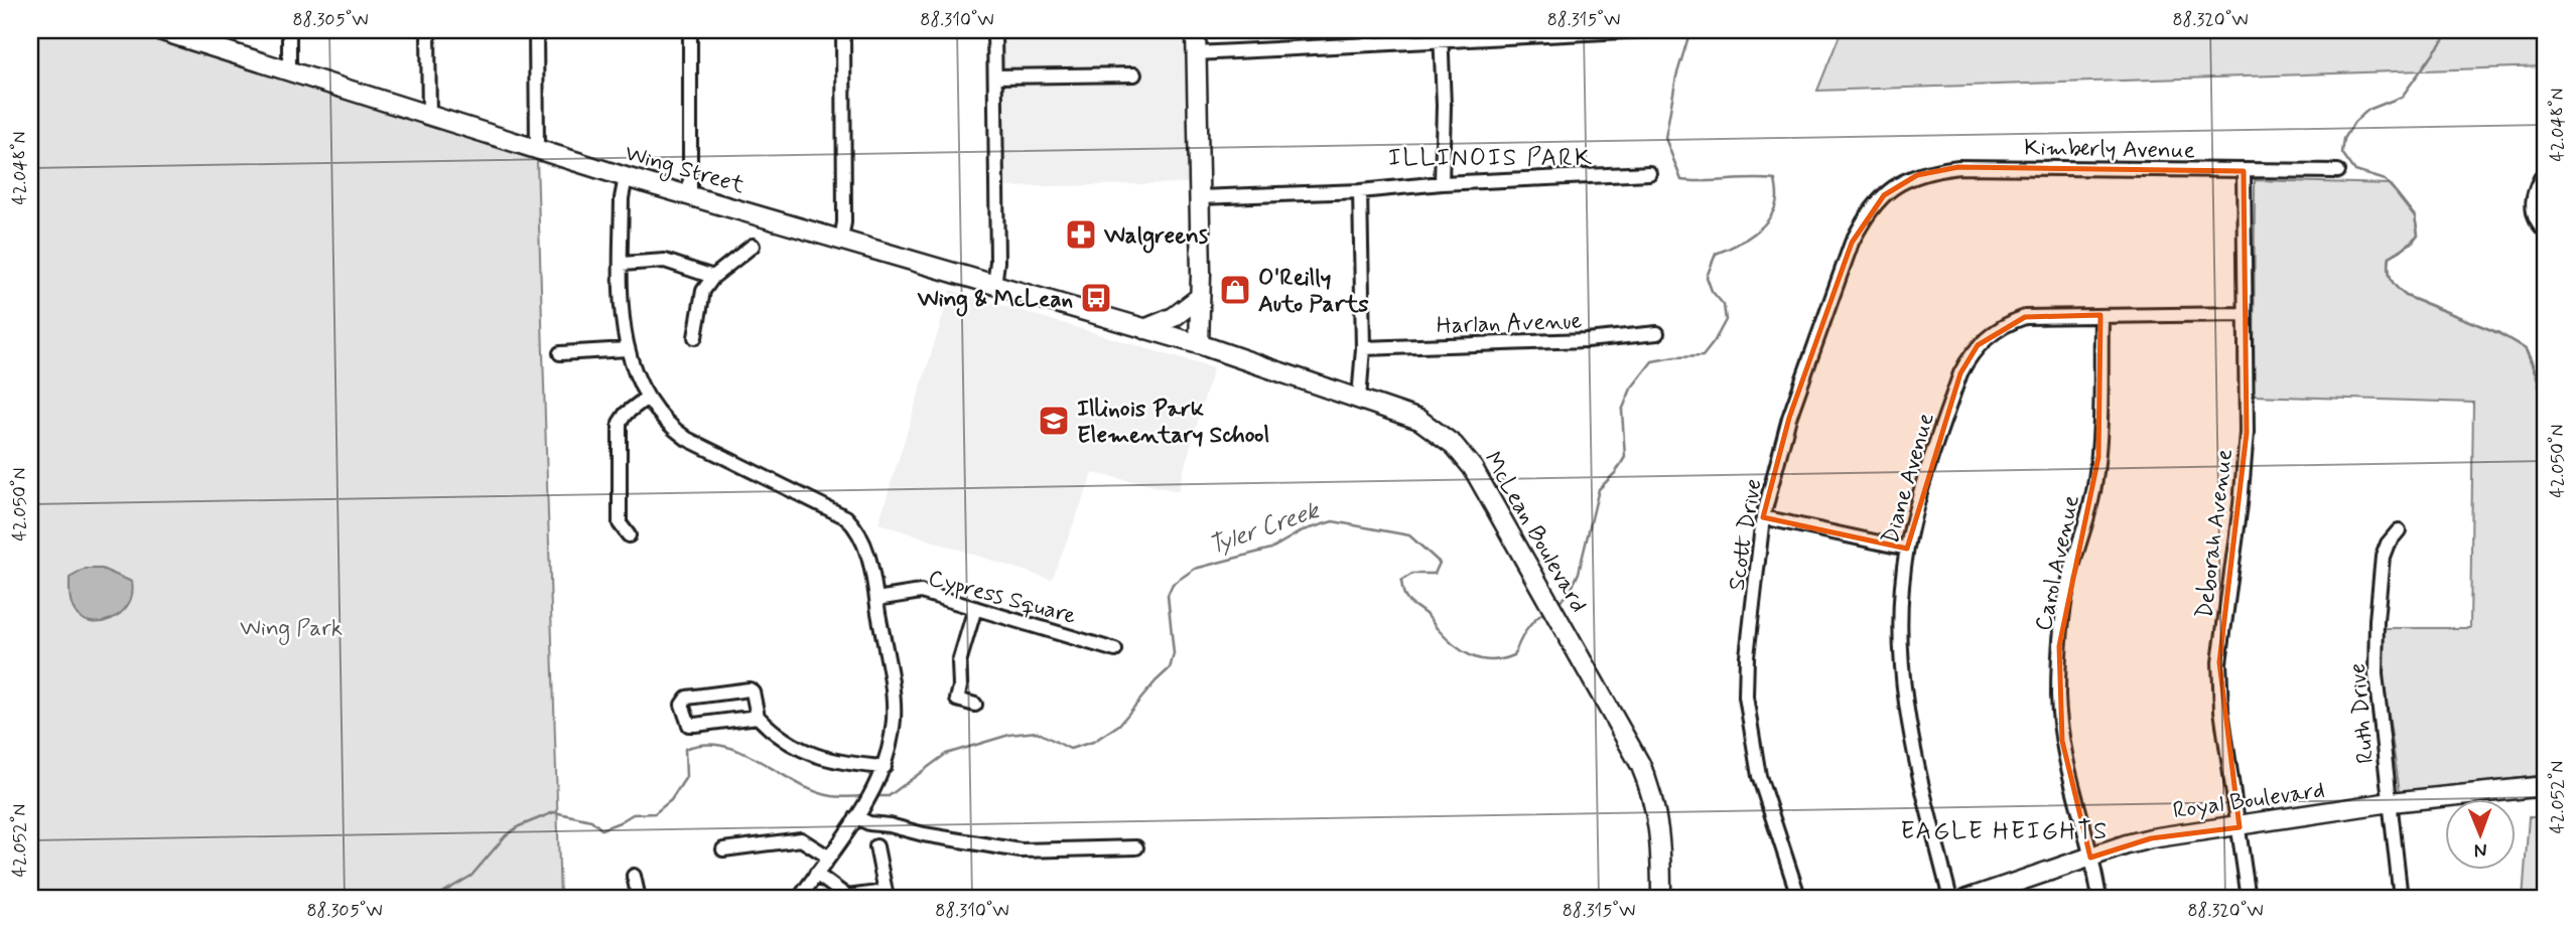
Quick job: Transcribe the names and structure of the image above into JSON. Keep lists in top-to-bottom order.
{
  "streets": {
    "street": [
      "Kimberly Avenue",
      "Wing Street",
      "Harlan Avenue",
      "Diane Avenue",
      "McLean Boulevard",
      "Deborah Avenue",
      "Scott Drive",
      "Carol Avenue",
      "Cypress Square",
      "Ruth Drive",
      "Royal Boulevard"
    ]
  },
  "crossings": [
    ["Kimberly Avenue", "Deborah Avenue"],
    ["Kimberly Avenue", "Scott Drive"],
    ["Wing Street", "McLean Boulevard"],
    ["Diane Avenue", "Deborah Avenue"],
    ["Diane Avenue", "Carol Avenue"],
    ["Deborah Avenue", "Royal Boulevard"],
    ["Carol Avenue", "Royal Boulevard"],
    ["Ruth Drive", "Royal Boulevard"]
  ],
  "districts": ["ILLINOIS PARK", "EAGLE HEIGHTS"],
  "water": ["Tyler Creek"],
  "parks": ["Wing Park"],
  "places": {
    "pharmacy": ["Walgreens"],
    "shop": ["O'Reilly Auto Parts"],
    "bus stop": ["Wing & McLean"],
    "school or university": ["Illinois Park Elementary School"]
  },
  "north": "bottom",
  "coordinates": [
    "88.305°W",
    "88.310°W",
    "88.315°W",
    "88.320°W",
    "42.048°N",
    "42.050°N",
    "42.052°N"
  ]
}
